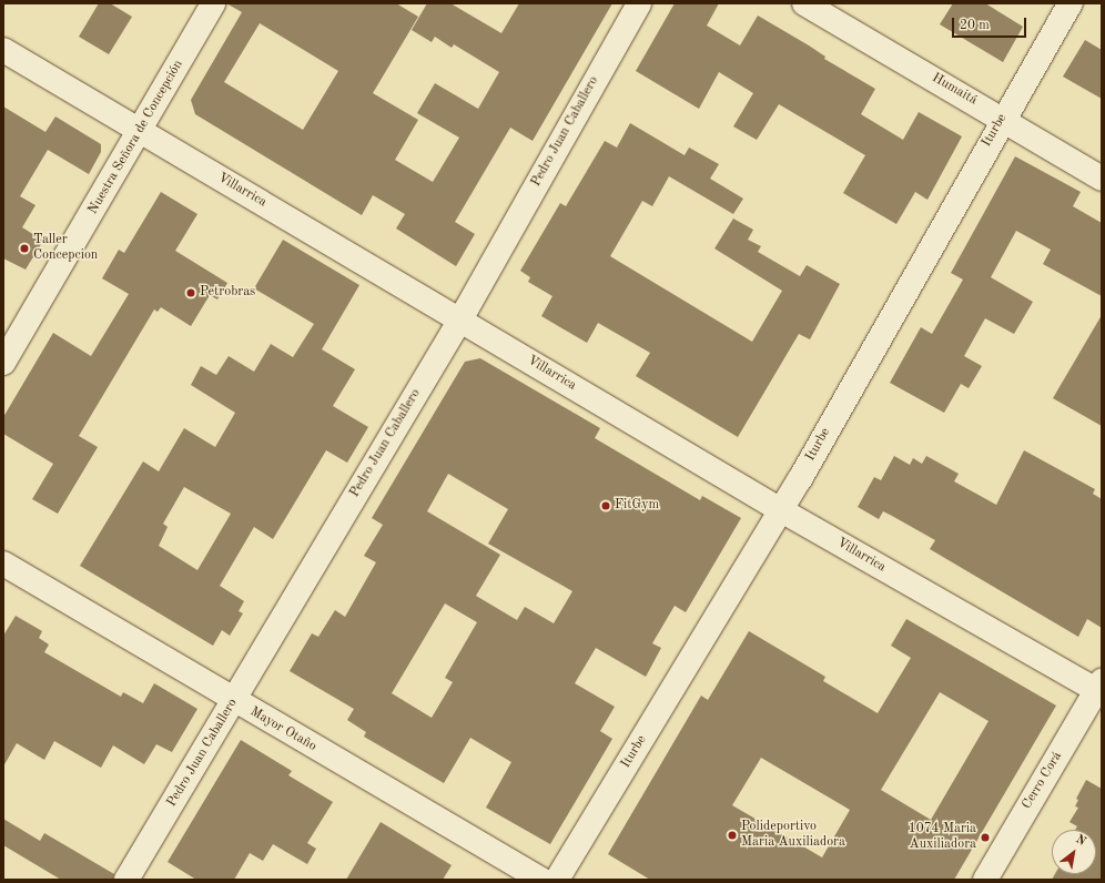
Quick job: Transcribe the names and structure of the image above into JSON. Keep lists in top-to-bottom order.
{
  "streets": {
    "street": [
      "Humaitá",
      "Iturbe",
      "Pedro Juan Caballero",
      "Nuestra Señora de Concepción",
      "Villarrica",
      "Mayor Otaño",
      "Cerro Corá"
    ]
  },
  "crossings": [
    ["Humaitá", "Iturbe"],
    ["Iturbe", "Villarrica"],
    ["Pedro Juan Caballero", "Villarrica"],
    ["Pedro Juan Caballero", "Mayor Otaño"],
    ["Nuestra Señora de Concepción", "Villarrica"],
    ["Villarrica", "Cerro Corá"]
  ],
  "places": [
    "Taller Concepcion",
    "Petrobras",
    "FitGym",
    "Polideportivo Maria Auxiliadora",
    "1074 Maria Auxiliadora"
  ],
  "scale_bar": "20 m",
  "north": "top right"
}
